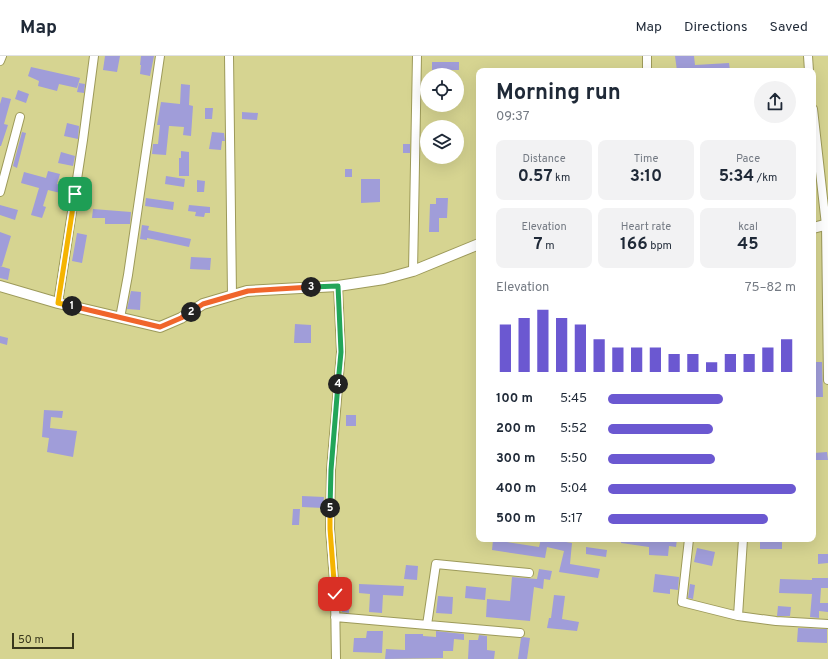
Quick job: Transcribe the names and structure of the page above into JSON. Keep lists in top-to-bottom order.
{
  "scale_bar": "50 m",
  "page": {
    "header": "Map",
    "nav": ["Map", "Directions", "Saved"],
    "heading": ["Morning run", "09:37"],
    "stats": [
      ["Distance", "0.57 km"],
      ["Time", "3:10"],
      ["Pace", "5:34 /km"],
      ["Elevation", "7 m"],
      ["Heart rate", "166 bpm"],
      ["kcal", "45"]
    ],
    "chart": ["Elevation", "75–82 m"],
    "pins": [
      "3",
      "1",
      "2",
      "4",
      "5"
    ],
    "list": [
      {
        "name": "100 m",
        "note": "5:45"
      },
      {
        "name": "200 m",
        "note": "5:52"
      },
      {
        "name": "300 m",
        "note": "5:50"
      },
      {
        "name": "400 m",
        "note": "5:04"
      },
      {
        "name": "500 m",
        "note": "5:17"
      }
    ],
    "scale": "50 m"
  }
}
